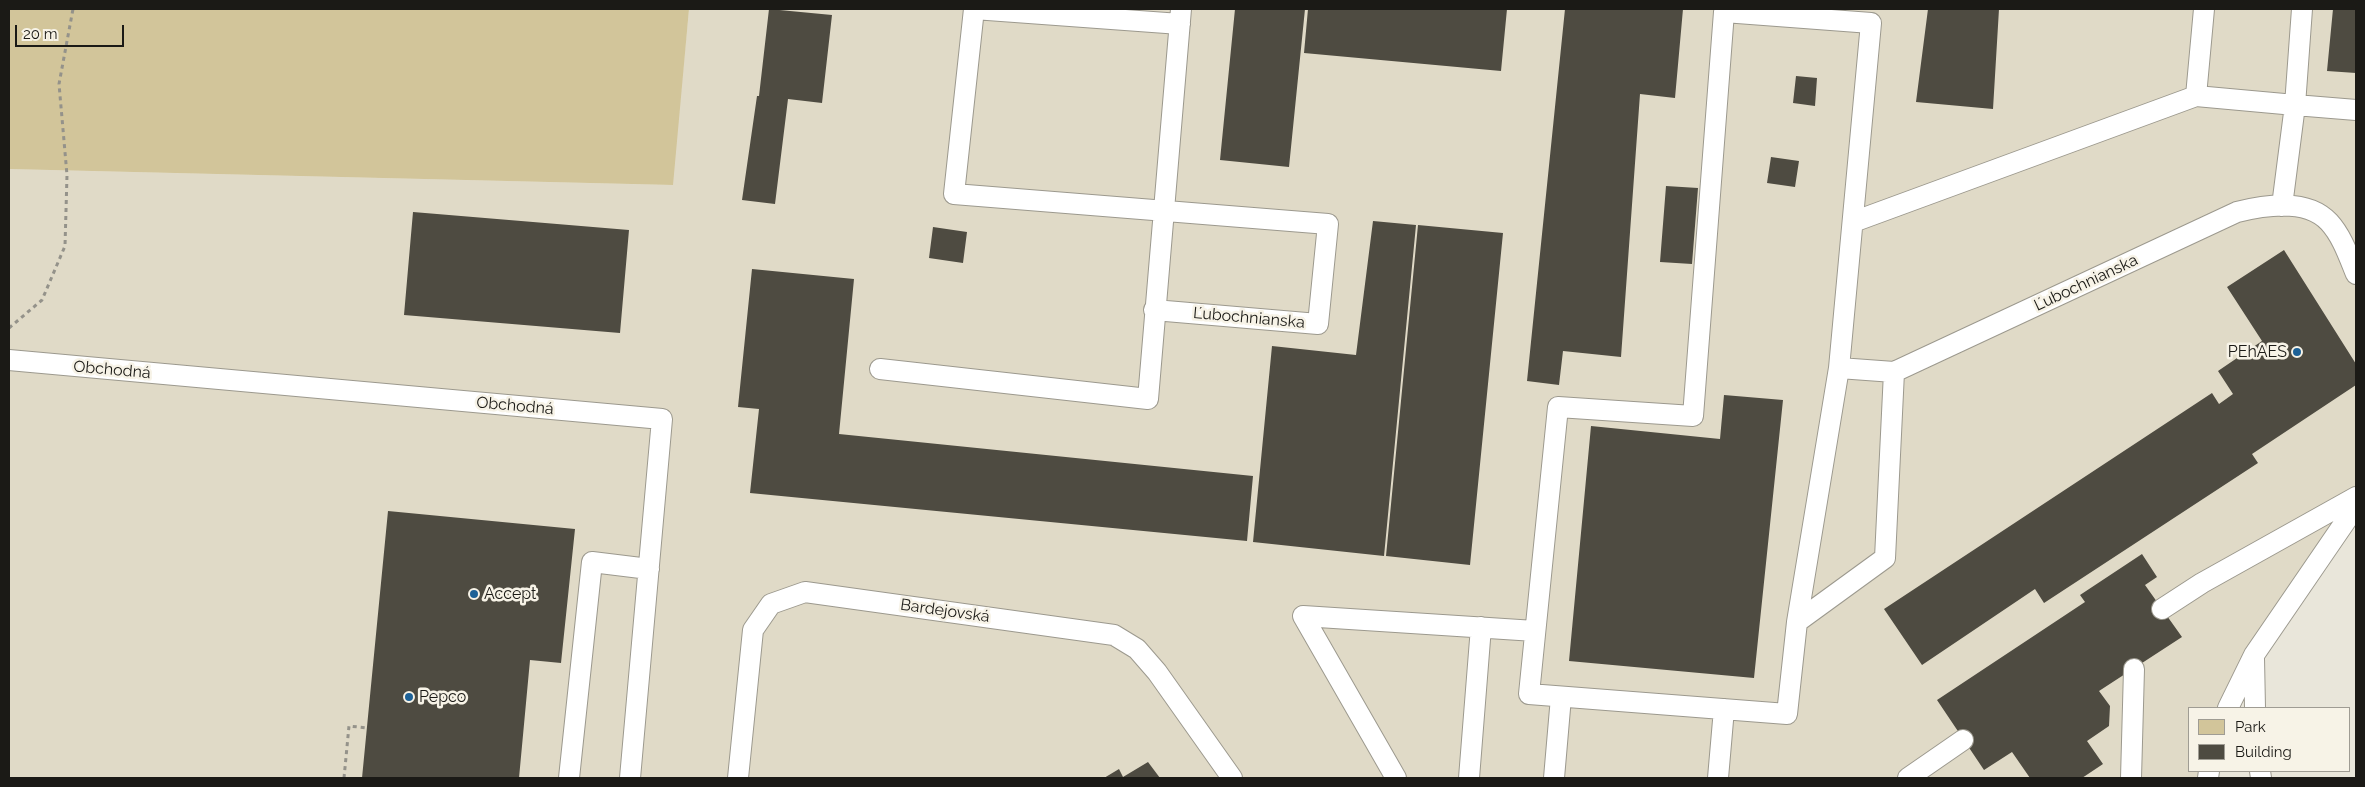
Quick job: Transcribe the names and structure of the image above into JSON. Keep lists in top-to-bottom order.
{
  "streets": {
    "lane": ["Ľubochnianska", "Obchodná", "Bardejovská"]
  },
  "places": ["PEhAES", "Accept", "Pepco"],
  "legend": ["Park", "Building"],
  "scale_bar": "20 m"
}
